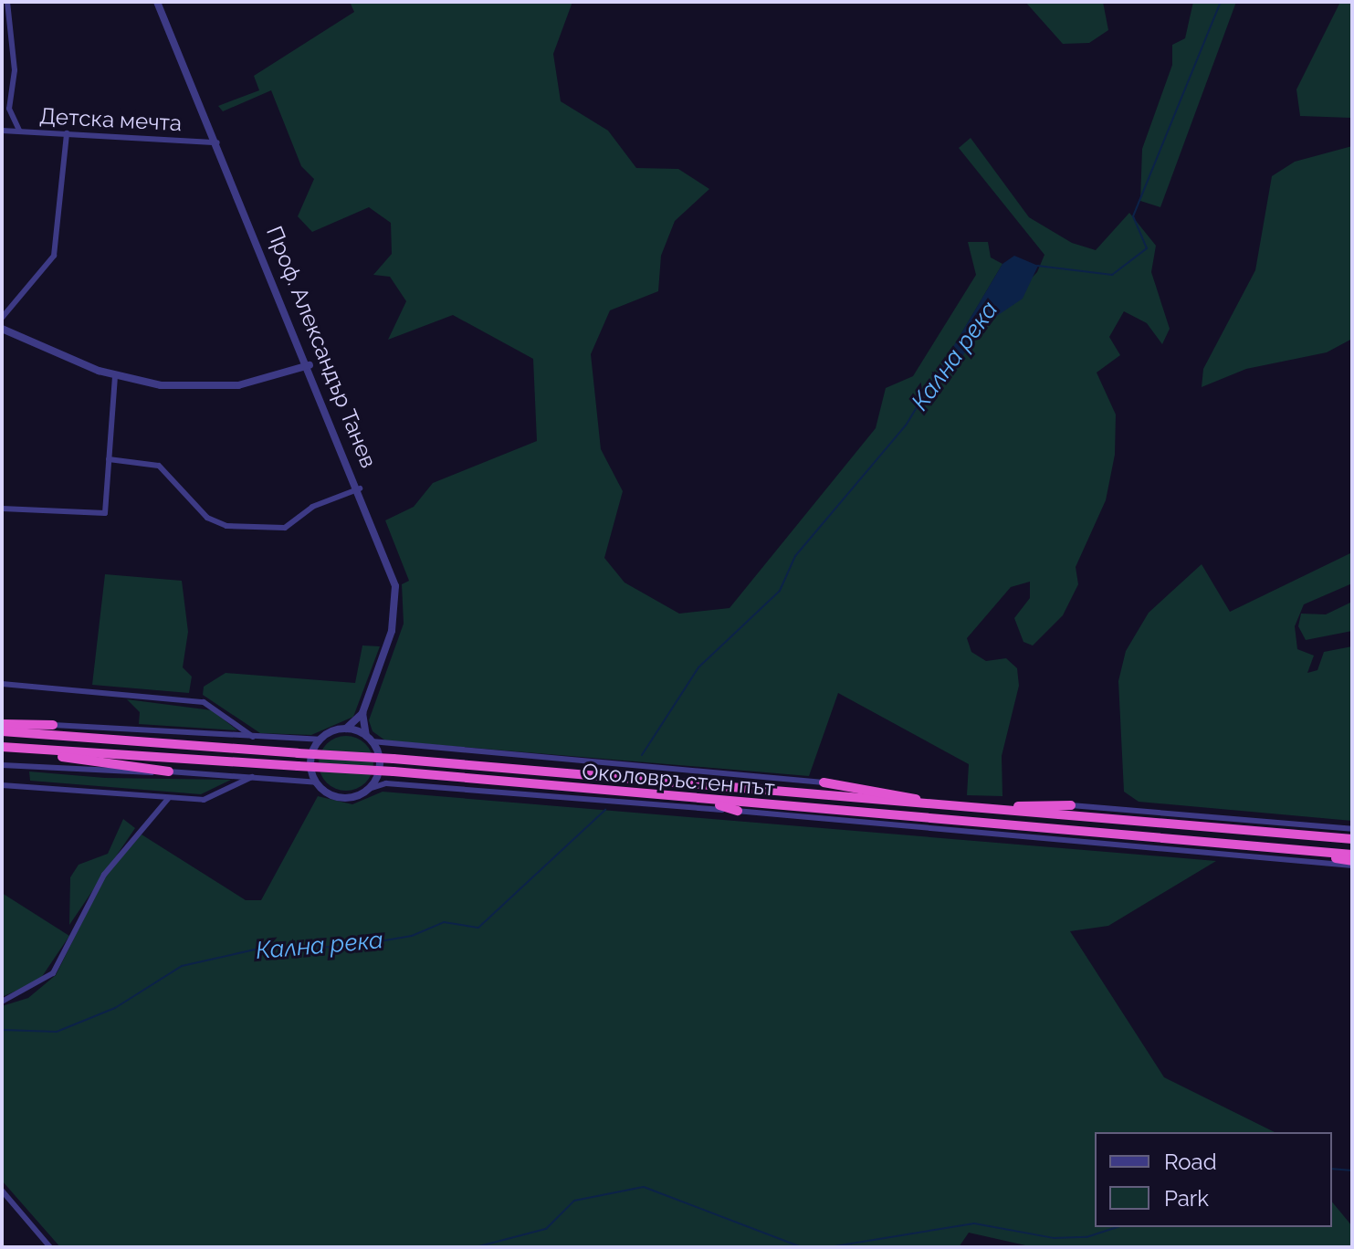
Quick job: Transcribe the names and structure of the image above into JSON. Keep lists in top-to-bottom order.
{
  "streets": {
    "highway": ["Околовръстен път"],
    "street": ["Детска мечта", "Проф. Александър Танев"]
  },
  "crossings": [
    ["Детска мечта", "Проф. Александър Танев"],
    ["Проф. Александър Танев", "Околовръстен път"]
  ],
  "water": ["Кална река"],
  "legend": ["Road", "Park"]
}
